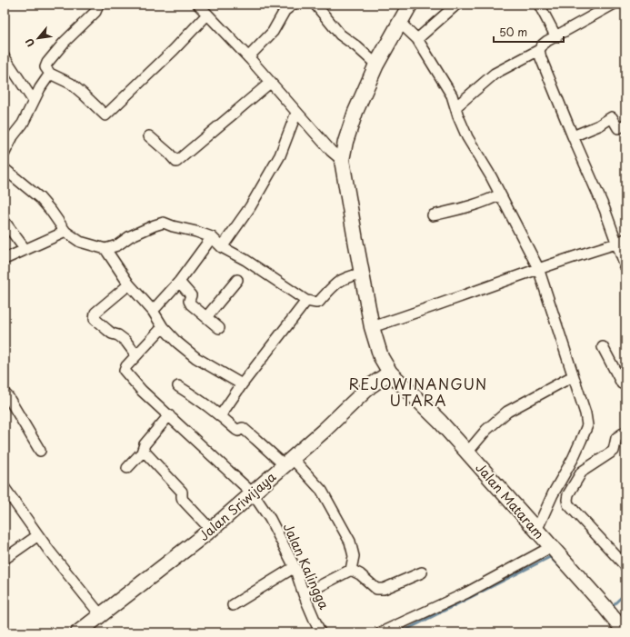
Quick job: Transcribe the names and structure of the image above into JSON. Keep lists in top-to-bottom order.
{
  "streets": {
    "street": ["Jalan Mataram", "Jalan Sriwijaya", "Jalan Kalingga"]
  },
  "crossings": [
    ["Jalan Mataram", "Jalan Sriwijaya"],
    ["Jalan Sriwijaya", "Jalan Kalingga"]
  ],
  "districts": ["REJOWINANGUN UTARA"],
  "scale_bar": "50 m",
  "north": "bottom left"
}
